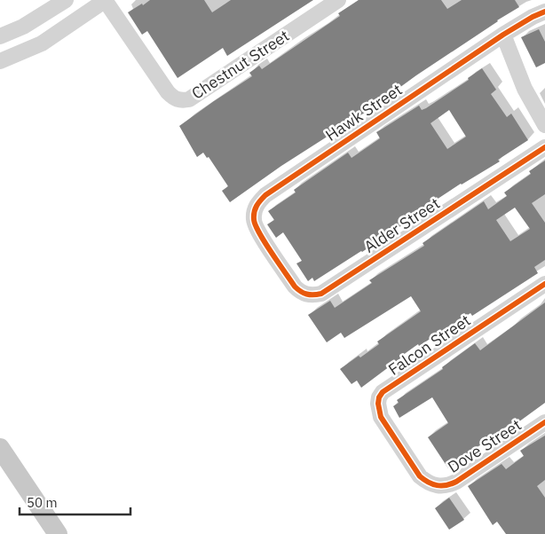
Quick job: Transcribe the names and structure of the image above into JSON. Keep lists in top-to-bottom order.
{
  "streets": {
    "street": [
      "Chestnut Street",
      "Hawk Street",
      "Alder Street",
      "Falcon Street",
      "Dove Street"
    ]
  },
  "crossings": [
    ["Hawk Street", "Alder Street"],
    ["Falcon Street", "Dove Street"]
  ],
  "scale_bar": "50 m"
}
